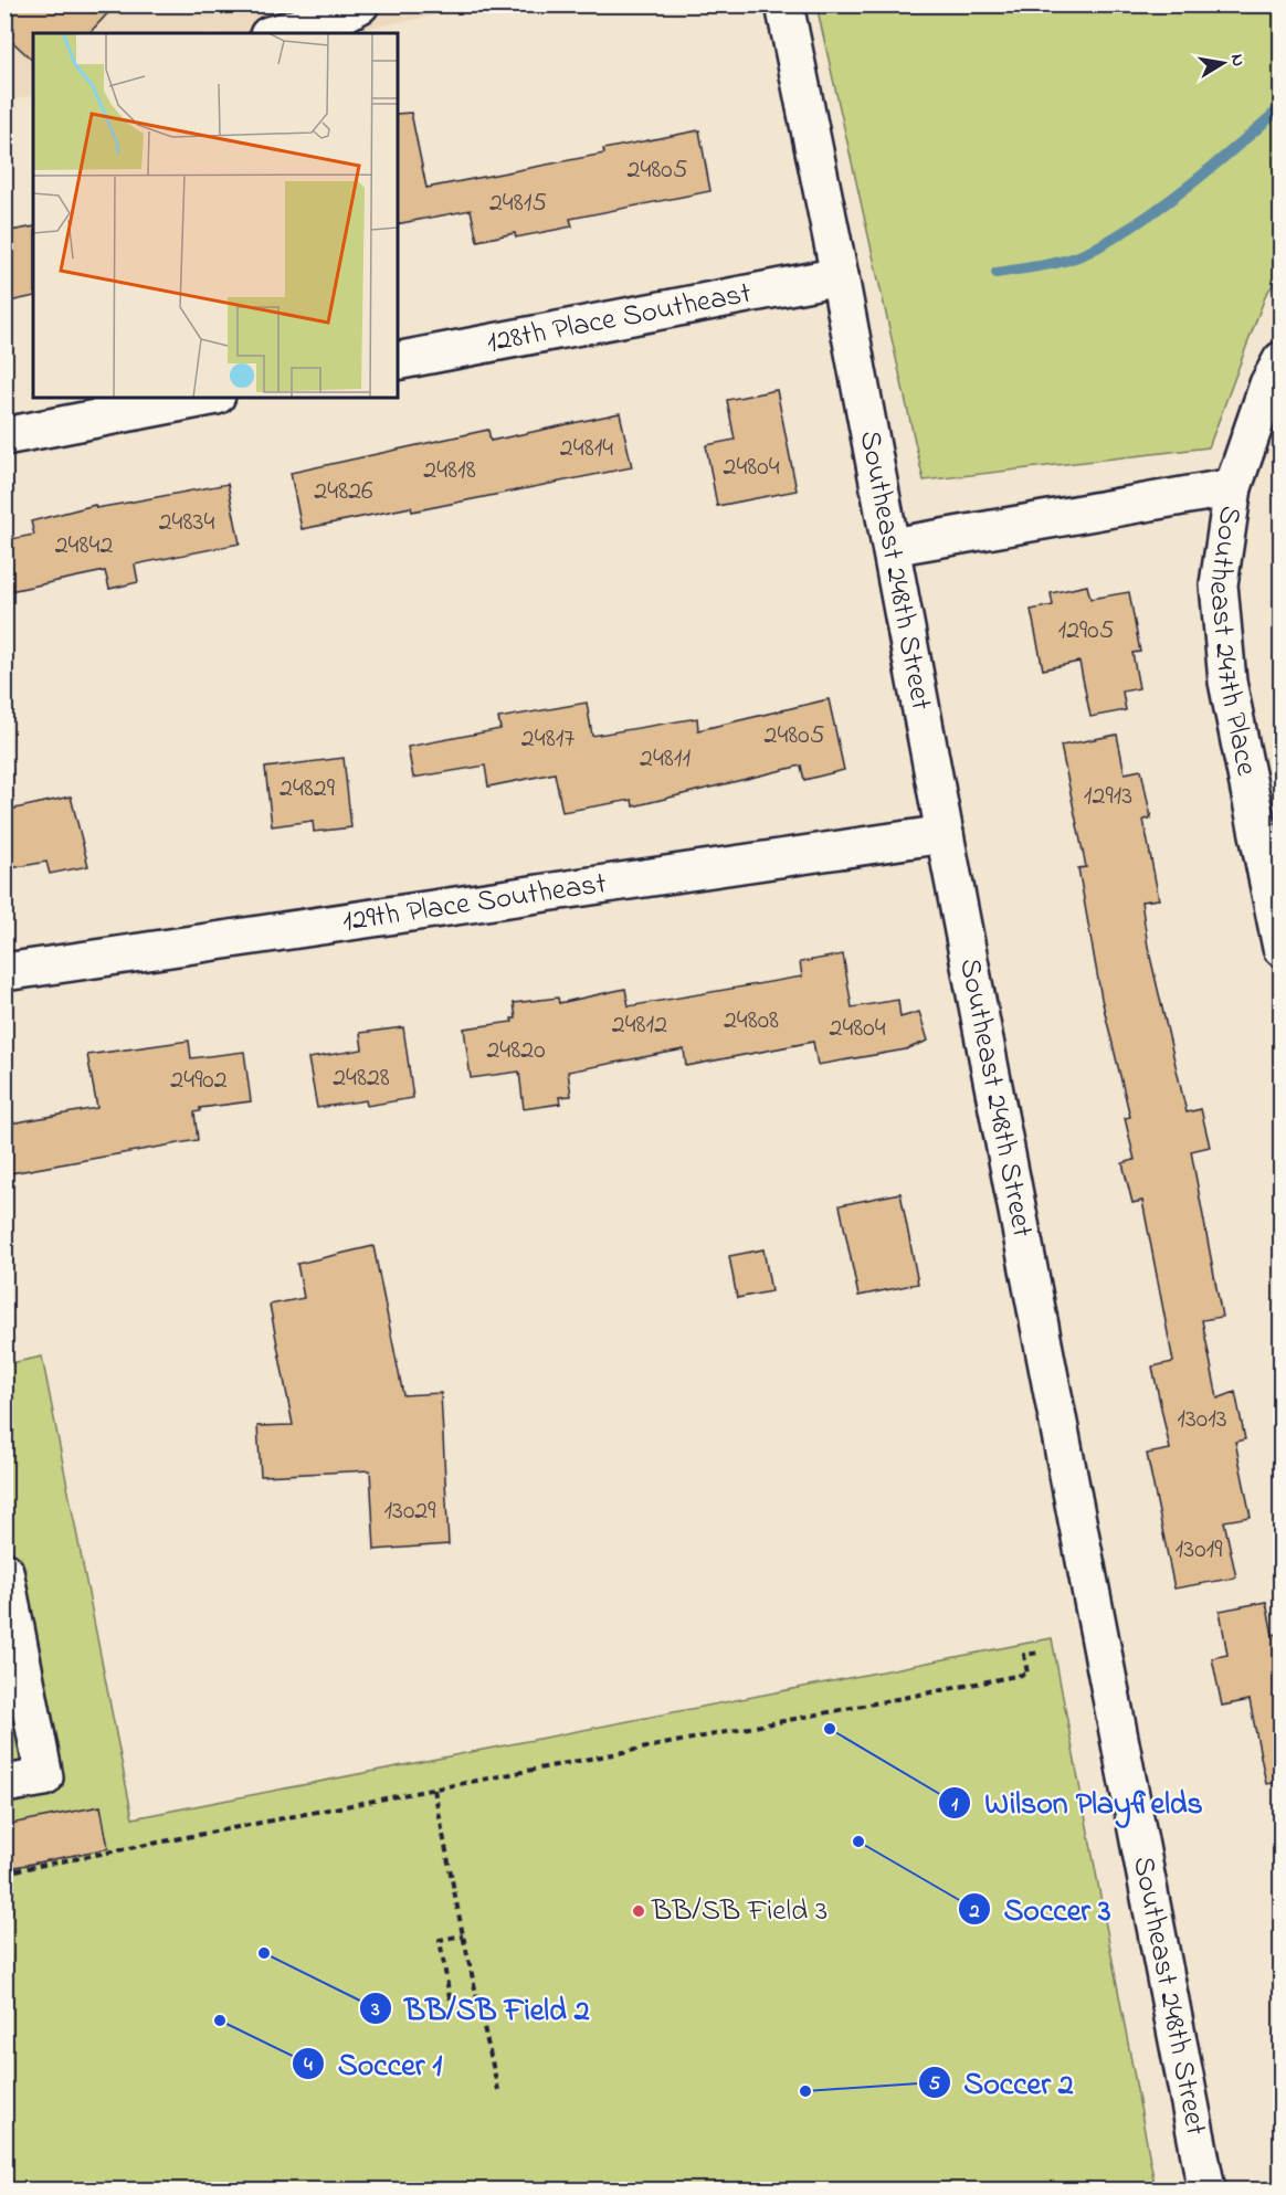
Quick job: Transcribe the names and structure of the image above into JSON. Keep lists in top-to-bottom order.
{
  "streets": {
    "street": [
      "128th Place Southeast",
      "Southeast 248th Street",
      "Southeast 247th Place",
      "129th Place Southeast"
    ]
  },
  "crossings": [
    ["128th Place Southeast", "Southeast 248th Street"],
    ["Southeast 248th Street", "129th Place Southeast"]
  ],
  "places": [
    "Wilson Playfields",
    "Soccer 3",
    "BB/SB Field 3",
    "BB/SB Field 2",
    "Soccer 1",
    "Soccer 2"
  ],
  "house_numbers": [
    "24805",
    "24815",
    "24814",
    "24804",
    "24818",
    "24826",
    "24834",
    "24842",
    "12905",
    "24805",
    "24817",
    "24811",
    "24829",
    "12913",
    "24808",
    "24812",
    "24804",
    "24820",
    "24828",
    "24902",
    "13013",
    "13029",
    "13019"
  ],
  "north": "right"
}
